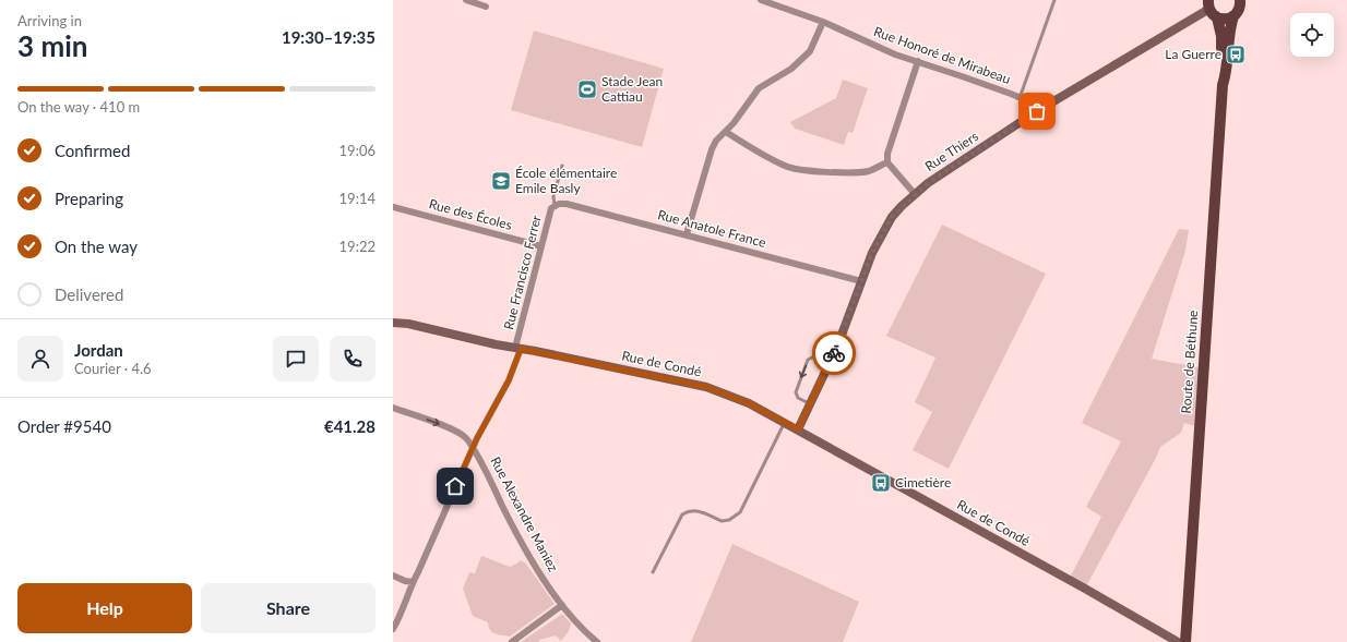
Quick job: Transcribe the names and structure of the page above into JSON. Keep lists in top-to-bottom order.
{
  "streets": {
    "main road": ["Rue Thiers", "Route de Béthune", "Rue de Condé"],
    "street": [
      "Rue Honoré de Mirabeau",
      "Rue des Écoles",
      "Rue Anatole France",
      "Rue Francisco Ferrer",
      "Rue Alexandre Maniez"
    ]
  },
  "crossings": [
    ["Rue Honoré de Mirabeau", "Rue Thiers"],
    ["Rue Thiers", "Rue Anatole France"],
    ["Rue Thiers", "Route de Béthune"],
    ["Rue Thiers", "Rue de Condé"],
    ["Rue des Écoles", "Rue Francisco Ferrer"],
    ["Rue Anatole France", "Rue Francisco Ferrer"],
    ["Rue Francisco Ferrer", "Rue de Condé"],
    ["Rue Francisco Ferrer", "Rue Alexandre Maniez"]
  ],
  "places": {
    "bus stop": ["La Guerre", "Cimetière"],
    "sports": ["Stade Jean Cattiau"],
    "school or university": ["École élémentaire Emile Basly"]
  },
  "page": {
    "heading": ["3 min", "Arriving in", "19:30–19:35"],
    "panel": [
      "Jordan",
      "Courier · 4.6",
      "Order #9540",
      "€41.28"
    ],
    "bar": "On the way · 410 m",
    "list": [
      ["Confirmed", "19:06"],
      ["Preparing", "19:14"],
      ["On the way", "19:22"],
      "Delivered"
    ],
    "buttons": ["Help", "Share"]
  }
}
